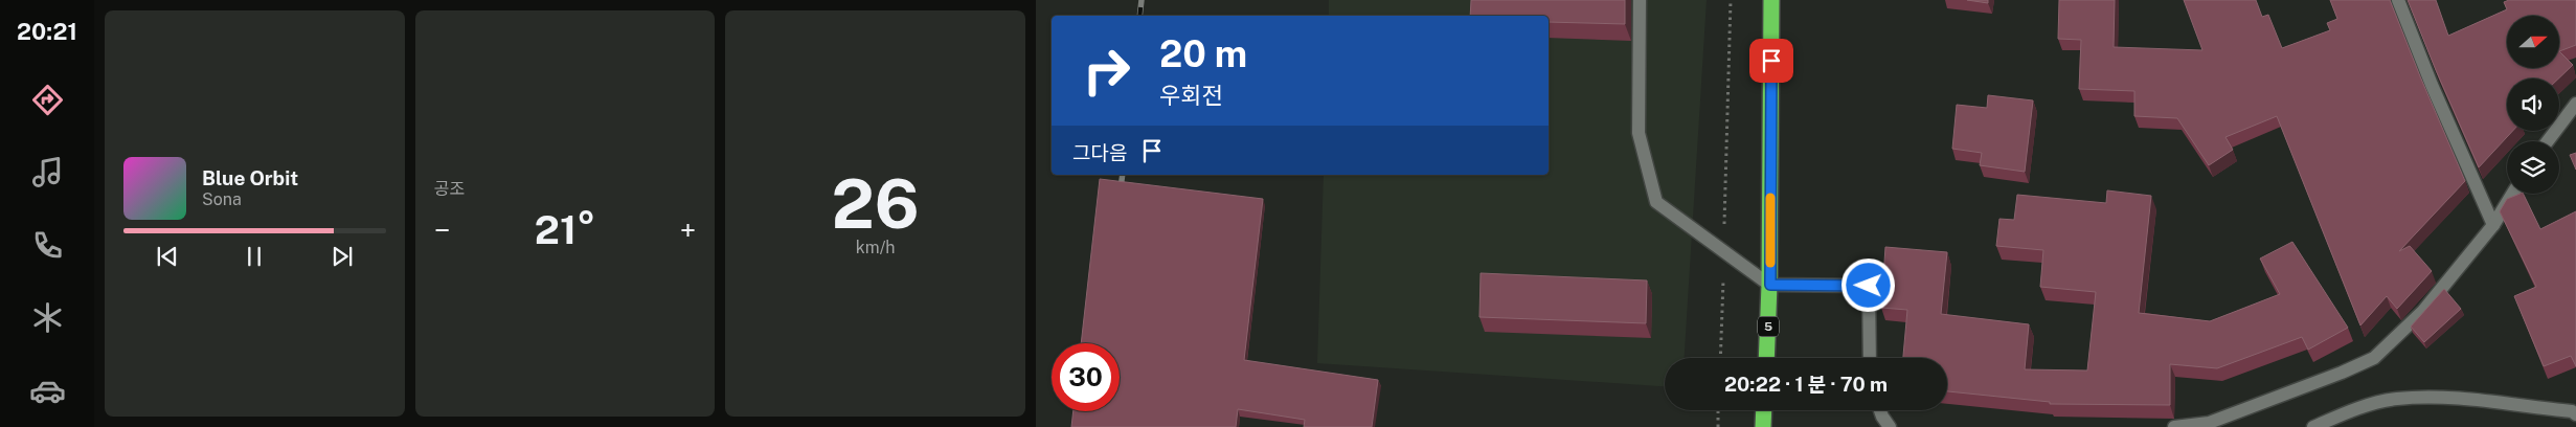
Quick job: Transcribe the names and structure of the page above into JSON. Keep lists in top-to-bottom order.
{
  "streets": {
    "highway": ["5"]
  },
  "north": "right",
  "page": {
    "tabs": "20:21",
    "tile": [
      "공조",
      ["26", "km/h"]
    ],
    "turn": ["20 m", "우회전"],
    "then": "그다음",
    "song": ["Blue Orbit", "Sona"],
    "heat": ["−", "21°", "+"],
    "limit": "30",
    "trip": "20:22 · 1 분 · 70 m"
  }
}
